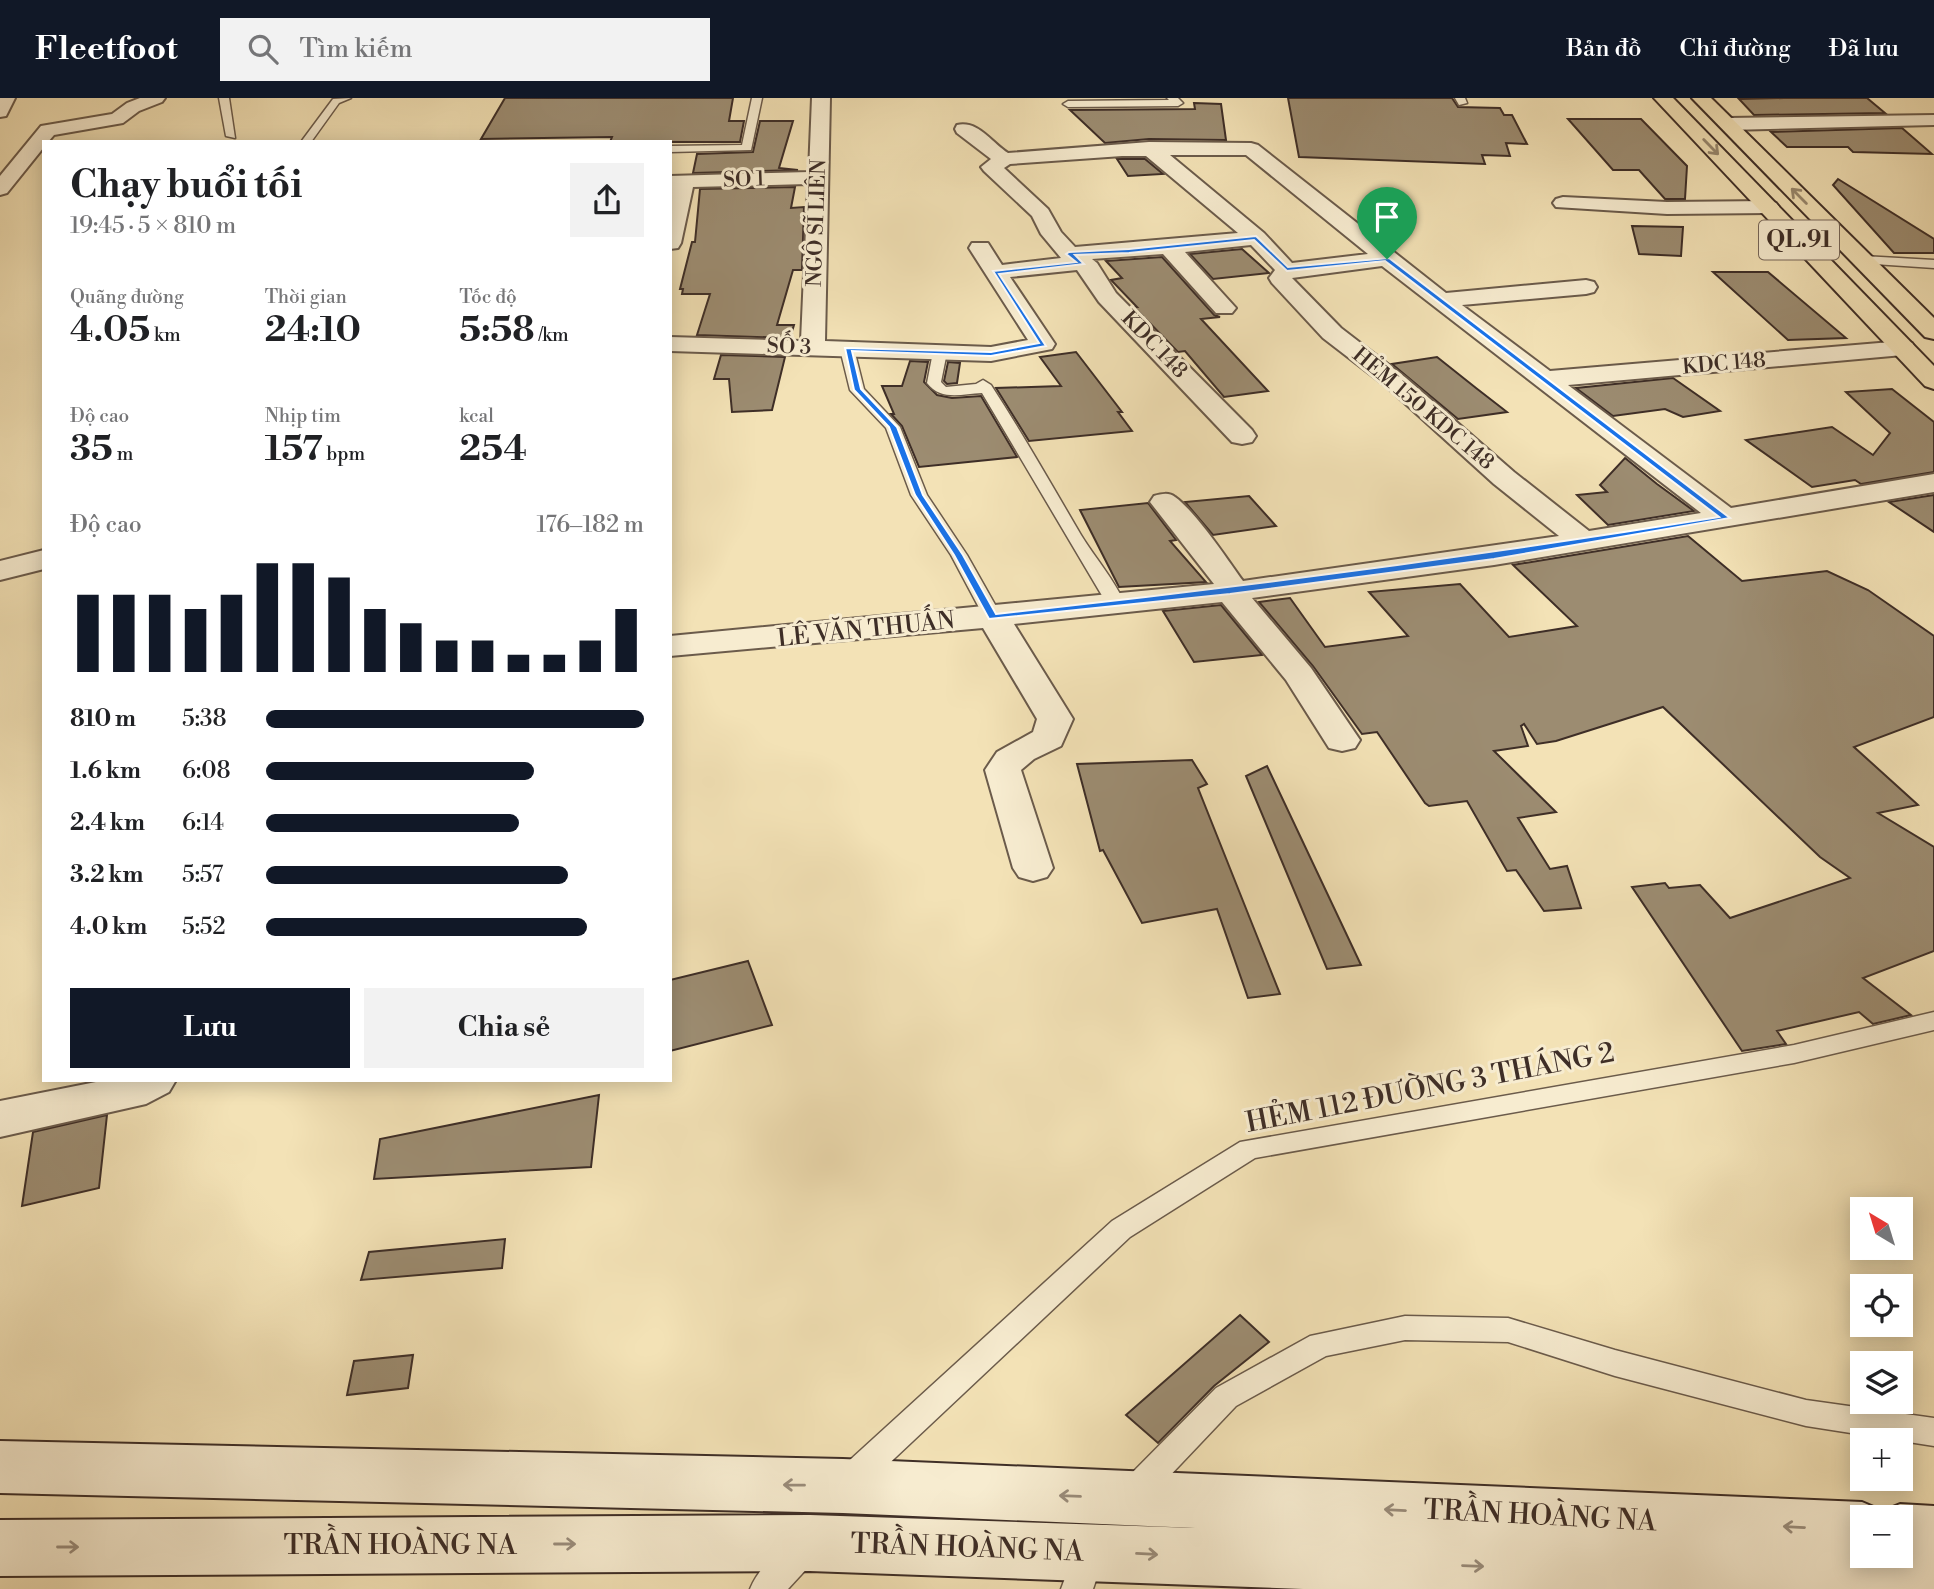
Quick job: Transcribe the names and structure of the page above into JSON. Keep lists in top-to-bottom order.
{
  "streets": {
    "highway": ["QL.91"],
    "street": [
      "SO 1",
      "NGÔ SĨ LIÊN",
      "KDC 148",
      "SỐ 3",
      "HẺM 150 KDC 148",
      "LÊ VĂN THUẤN",
      "TRẦN HOÀNG NA"
    ],
    "lane": ["HẺM 112 ĐƯỜNG 3 THÁNG 2"]
  },
  "crossings": [
    ["SO 1", "NGÔ SĨ LIÊN"],
    ["NGÔ SĨ LIÊN", "SỐ 3"],
    ["QL.91", "KDC 148"],
    ["HẺM 150 KDC 148", "LÊ VĂN THUẤN"],
    ["HẺM 112 ĐƯỜNG 3 THÁNG 2", "TRẦN HOÀNG NA"]
  ],
  "north": "top left",
  "page": {
    "header": "Fleetfoot",
    "search": "Tìm kiếm",
    "nav": ["Bản đồ", "Chỉ đường", "Đã lưu"],
    "heading": ["Chạy buổi tối", "19:45 · 5 × 810 m"],
    "stats": [
      ["Quãng đường", "4.05 km"],
      ["Thời gian", "24:10"],
      ["Tốc độ", "5:58 /km"],
      ["Độ cao", "35 m"],
      ["Nhịp tim", "157 bpm"],
      ["kcal", "254"]
    ],
    "chart": ["Độ cao", "176–182 m"],
    "list": [
      {
        "name": "810 m",
        "note": "5:38"
      },
      {
        "name": "1.6 km",
        "note": "6:08"
      },
      {
        "name": "2.4 km",
        "note": "6:14"
      },
      {
        "name": "3.2 km",
        "note": "5:57"
      },
      {
        "name": "4.0 km",
        "note": "5:52"
      }
    ],
    "buttons": ["Lưu", "Chia sẻ"],
    "map_buttons": ["+", "−"]
  }
}
